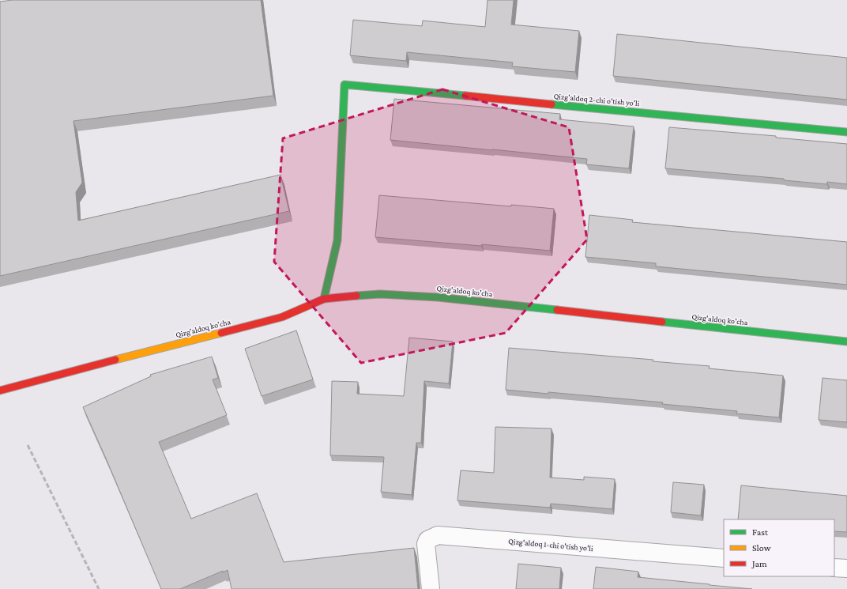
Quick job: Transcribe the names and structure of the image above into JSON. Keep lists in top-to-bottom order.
{
  "streets": {
    "street": ["Qizg'aldoq 2-chi o'tish yo'li", "Qizg'aldoq ko'cha", "Qizg'aldoq 1-chi o'tish yo'li"]
  },
  "crossings": [
    ["Qizg'aldoq 2-chi o'tish yo'li", "Qizg'aldoq ko'cha"]
  ],
  "legend": ["Fast", "Slow", "Jam"]
}
